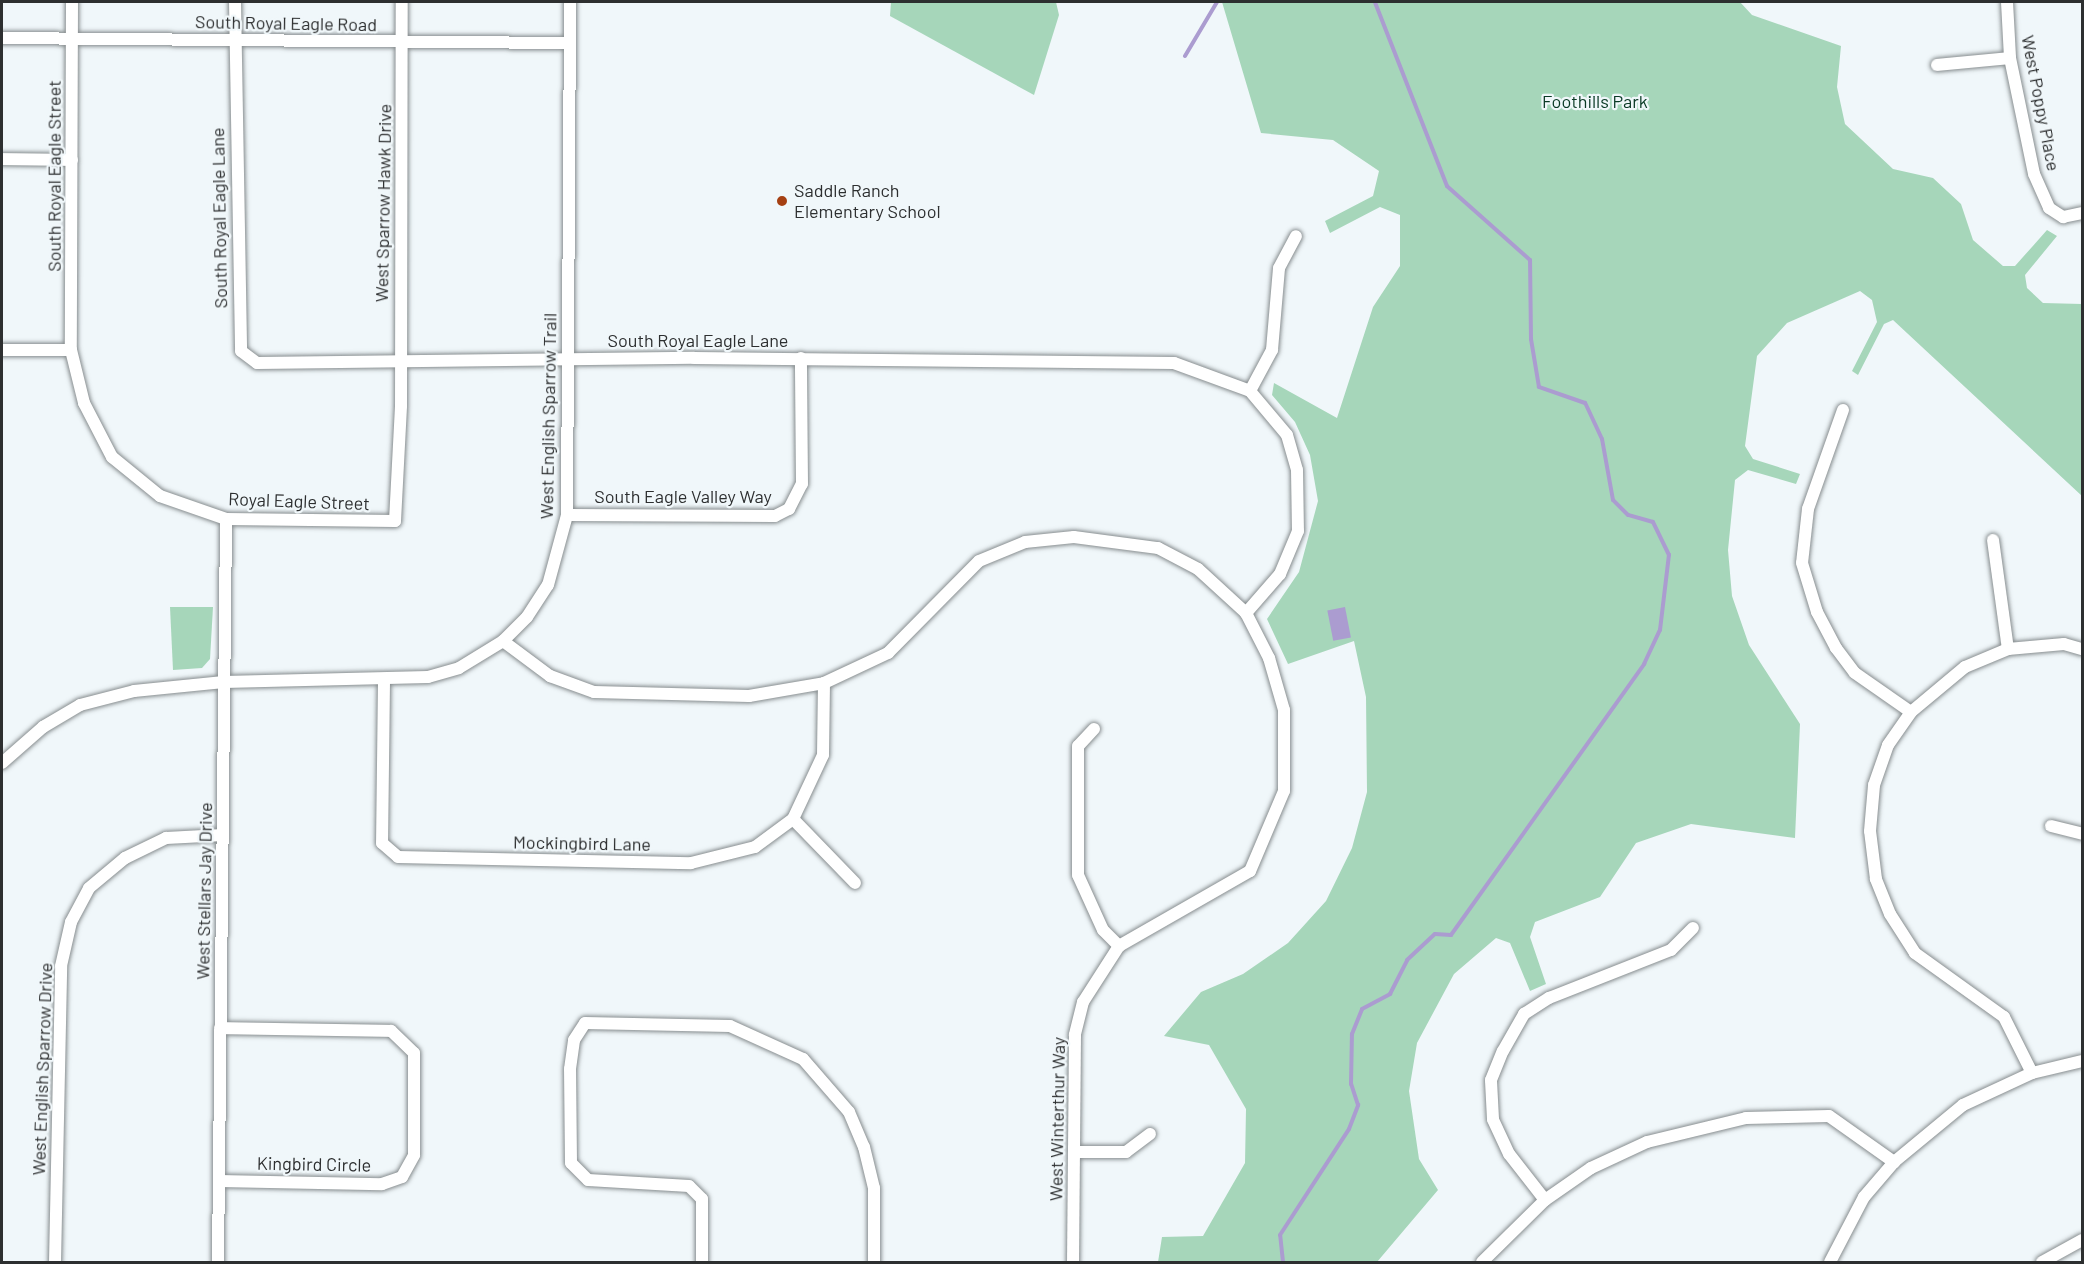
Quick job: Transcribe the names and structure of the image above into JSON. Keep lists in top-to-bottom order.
{
  "streets": {
    "street": [
      "South Royal Eagle Road",
      "West Poppy Place",
      "South Royal Eagle Street",
      "West Sparrow Hawk Drive",
      "South Royal Eagle Lane",
      "West English Sparrow Trail",
      "South Eagle Valley Way",
      "Royal Eagle Street",
      "Mockingbird Lane",
      "West Stellars Jay Drive",
      "West English Sparrow Drive",
      "West Winterthur Way",
      "Kingbird Circle"
    ]
  },
  "crossings": [
    ["South Royal Eagle Road", "South Royal Eagle Street"],
    ["South Royal Eagle Road", "West Sparrow Hawk Drive"],
    ["South Royal Eagle Road", "South Royal Eagle Lane"],
    ["South Royal Eagle Road", "West English Sparrow Trail"],
    ["South Royal Eagle Street", "Royal Eagle Street"],
    ["West Sparrow Hawk Drive", "South Royal Eagle Lane"],
    ["West Sparrow Hawk Drive", "Royal Eagle Street"],
    ["South Royal Eagle Lane", "West English Sparrow Trail"],
    ["South Royal Eagle Lane", "South Eagle Valley Way"],
    ["South Royal Eagle Lane", "West Winterthur Way"],
    ["West English Sparrow Trail", "South Eagle Valley Way"],
    ["West English Sparrow Trail", "Mockingbird Lane"],
    ["West English Sparrow Trail", "West Stellars Jay Drive"],
    ["West English Sparrow Trail", "West Winterthur Way"],
    ["Royal Eagle Street", "West Stellars Jay Drive"],
    ["Mockingbird Lane", "West Winterthur Way"],
    ["West Stellars Jay Drive", "West English Sparrow Drive"],
    ["West Stellars Jay Drive", "Kingbird Circle"]
  ],
  "parks": ["Foothills Park"],
  "places": ["Saddle Ranch Elementary School"]
}
